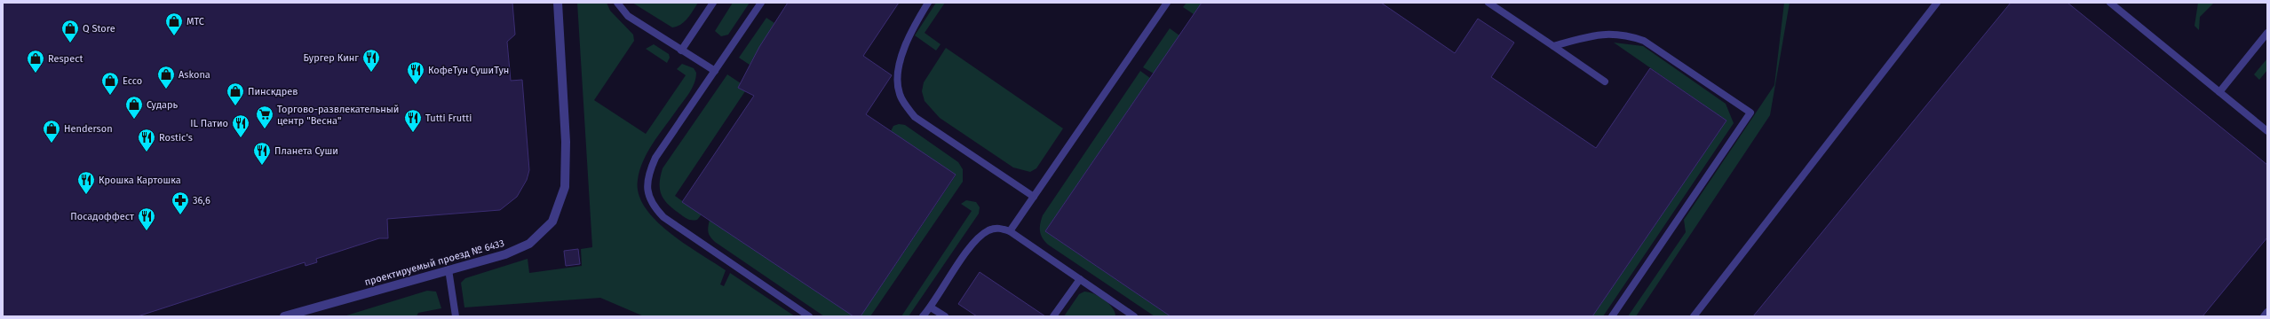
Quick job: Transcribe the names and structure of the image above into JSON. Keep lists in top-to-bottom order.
{
  "streets": {
    "street": ["проектируемый проезд № 6433"]
  },
  "places": {
    "shop": [
      "МТС",
      "Q Store",
      "Respect",
      "Askona",
      "Ecco",
      "Пинскдрев",
      "Сударь",
      "Henderson"
    ],
    "restaurant": [
      "Бургер Кинг",
      "КофеТун СушиТун",
      "Tutti Frutti",
      "IL Патио",
      "Rostic's",
      "Планета Суши",
      "Крошка Картошка",
      "Посадоффест"
    ],
    "supermarket": ["Торгово-развлекательный центр \"Весна\""],
    "pharmacy": ["36,6"]
  }
}
